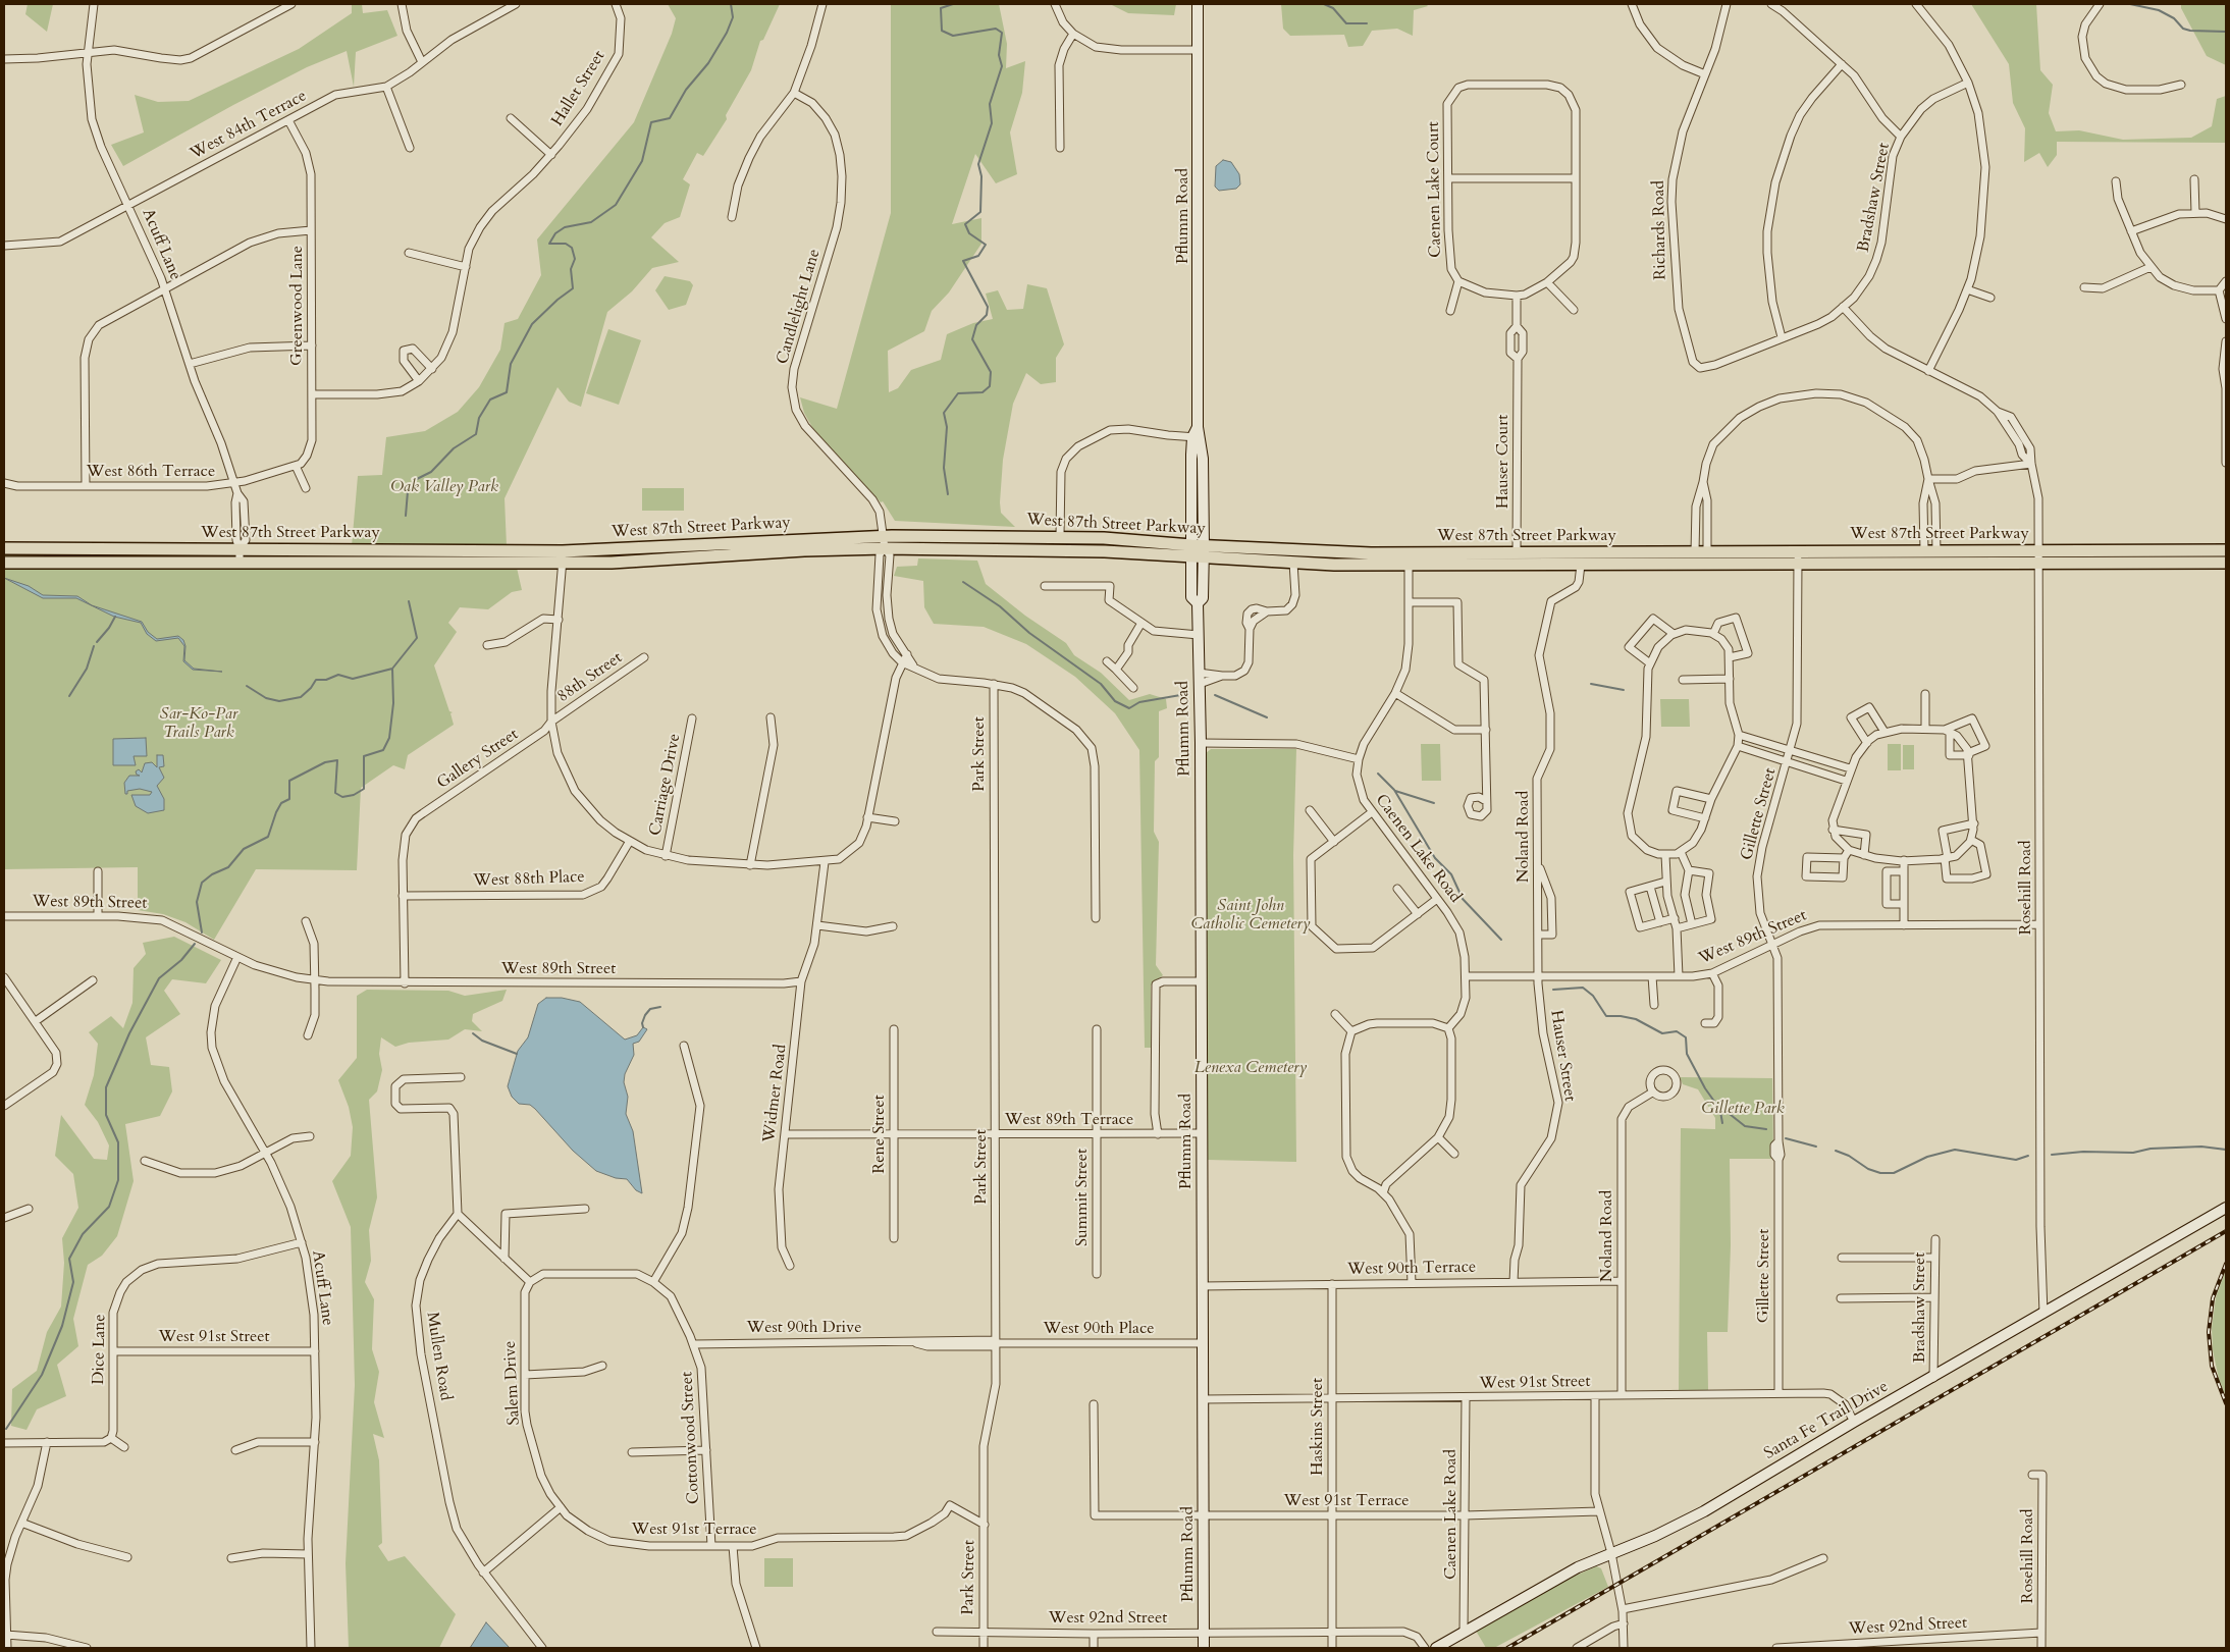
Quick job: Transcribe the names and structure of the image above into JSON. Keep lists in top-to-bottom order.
{
  "streets": {
    "main road": ["Pflumm Road", "West 87th Street Parkway", "Santa Fe Trail Drive"],
    "street": [
      "Hallet Street",
      "West 84th Terrace",
      "Caenen Lake Court",
      "Bradshaw Street",
      "Richards Road",
      "Acuff Lane",
      "Greenwood Lane",
      "Candlelight Lane",
      "Hauser Court",
      "West 86th Terrace",
      "88th Street",
      "Park Street",
      "Gallery Street",
      "Carriage Drive",
      "Gillette Street",
      "Noland Road",
      "Caenen Lake Road",
      "West 88th Place",
      "Rosehill Road",
      "West 89th Street",
      "Hauser Street",
      "Widmer Road",
      "West 89th Terrace",
      "Rene Street",
      "Summit Street",
      "West 90th Terrace",
      "West 90th Drive",
      "West 90th Place",
      "West 91st Street",
      "Dice Lane",
      "Mullen Road",
      "Salem Drive",
      "Haskins Street",
      "Cottonwood Street",
      "West 91st Terrace",
      "West 92nd Street"
    ]
  },
  "crossings": [
    ["West 84th Terrace", "Acuff Lane"],
    ["West 84th Terrace", "Greenwood Lane"],
    ["Bradshaw Street", "Richards Road"],
    ["Bradshaw Street", "Rosehill Road"],
    ["Bradshaw Street", "Santa Fe Trail Drive"],
    ["Pflumm Road", "West 89th Terrace"],
    ["Pflumm Road", "West 90th Terrace"],
    ["Pflumm Road", "West 90th Place"],
    ["Pflumm Road", "West 91st Street"],
    ["Pflumm Road", "West 91st Terrace"],
    ["Pflumm Road", "West 92nd Street"],
    ["Acuff Lane", "West 86th Terrace"],
    ["Acuff Lane", "West 87th Street Parkway"],
    ["Acuff Lane", "West 89th Street"],
    ["Acuff Lane", "West 91st Street"],
    ["Acuff Lane", "Dice Lane"],
    ["Greenwood Lane", "West 86th Terrace"],
    ["Candlelight Lane", "West 87th Street Parkway"],
    ["Hauser Court", "West 87th Street Parkway"],
    ["West 87th Street Parkway", "Gillette Street"],
    ["West 87th Street Parkway", "Noland Road"],
    ["West 87th Street Parkway", "Caenen Lake Road"],
    ["West 87th Street Parkway", "Rosehill Road"],
    ["88th Street", "Gallery Street"],
    ["Park Street", "West 89th Terrace"],
    ["Park Street", "West 90th Drive"],
    ["Park Street", "West 90th Place"],
    ["Park Street", "West 91st Terrace"],
    ["Park Street", "West 92nd Street"],
    ["Gallery Street", "West 88th Place"],
    ["Gallery Street", "West 89th Street"],
    ["Gillette Street", "West 89th Street"],
    ["Gillette Street", "West 91st Street"],
    ["Noland Road", "West 89th Street"],
    ["Noland Road", "Hauser Street"],
    ["Noland Road", "West 90th Terrace"],
    ["Noland Road", "West 91st Street"],
    ["Caenen Lake Road", "West 91st Street"],
    ["Caenen Lake Road", "Santa Fe Trail Drive"],
    ["Caenen Lake Road", "West 91st Terrace"],
    ["Rosehill Road", "West 89th Street"],
    ["Rosehill Road", "Santa Fe Trail Drive"],
    ["Rosehill Road", "West 92nd Street"],
    ["West 89th Street", "Hauser Street"],
    ["West 89th Street", "Widmer Road"],
    ["Hauser Street", "West 90th Terrace"],
    ["Widmer Road", "West 89th Terrace"],
    ["West 89th Terrace", "Rene Street"],
    ["West 89th Terrace", "Summit Street"],
    ["West 90th Terrace", "Haskins Street"],
    ["West 90th Drive", "West 90th Place"],
    ["West 90th Drive", "Cottonwood Street"],
    ["West 91st Street", "Dice Lane"],
    ["West 91st Street", "Santa Fe Trail Drive"],
    ["West 91st Street", "Haskins Street"],
    ["Salem Drive", "West 91st Terrace"],
    ["Haskins Street", "West 91st Terrace"],
    ["Haskins Street", "West 92nd Street"],
    ["Cottonwood Street", "West 91st Terrace"]
  ],
  "parks": [
    "Oak Valley Park",
    "Sar-Ko-Par Trails Park",
    "Saint John Catholic Cemetery",
    "Lenexa Cemetery",
    "Gillette Park"
  ]
}
